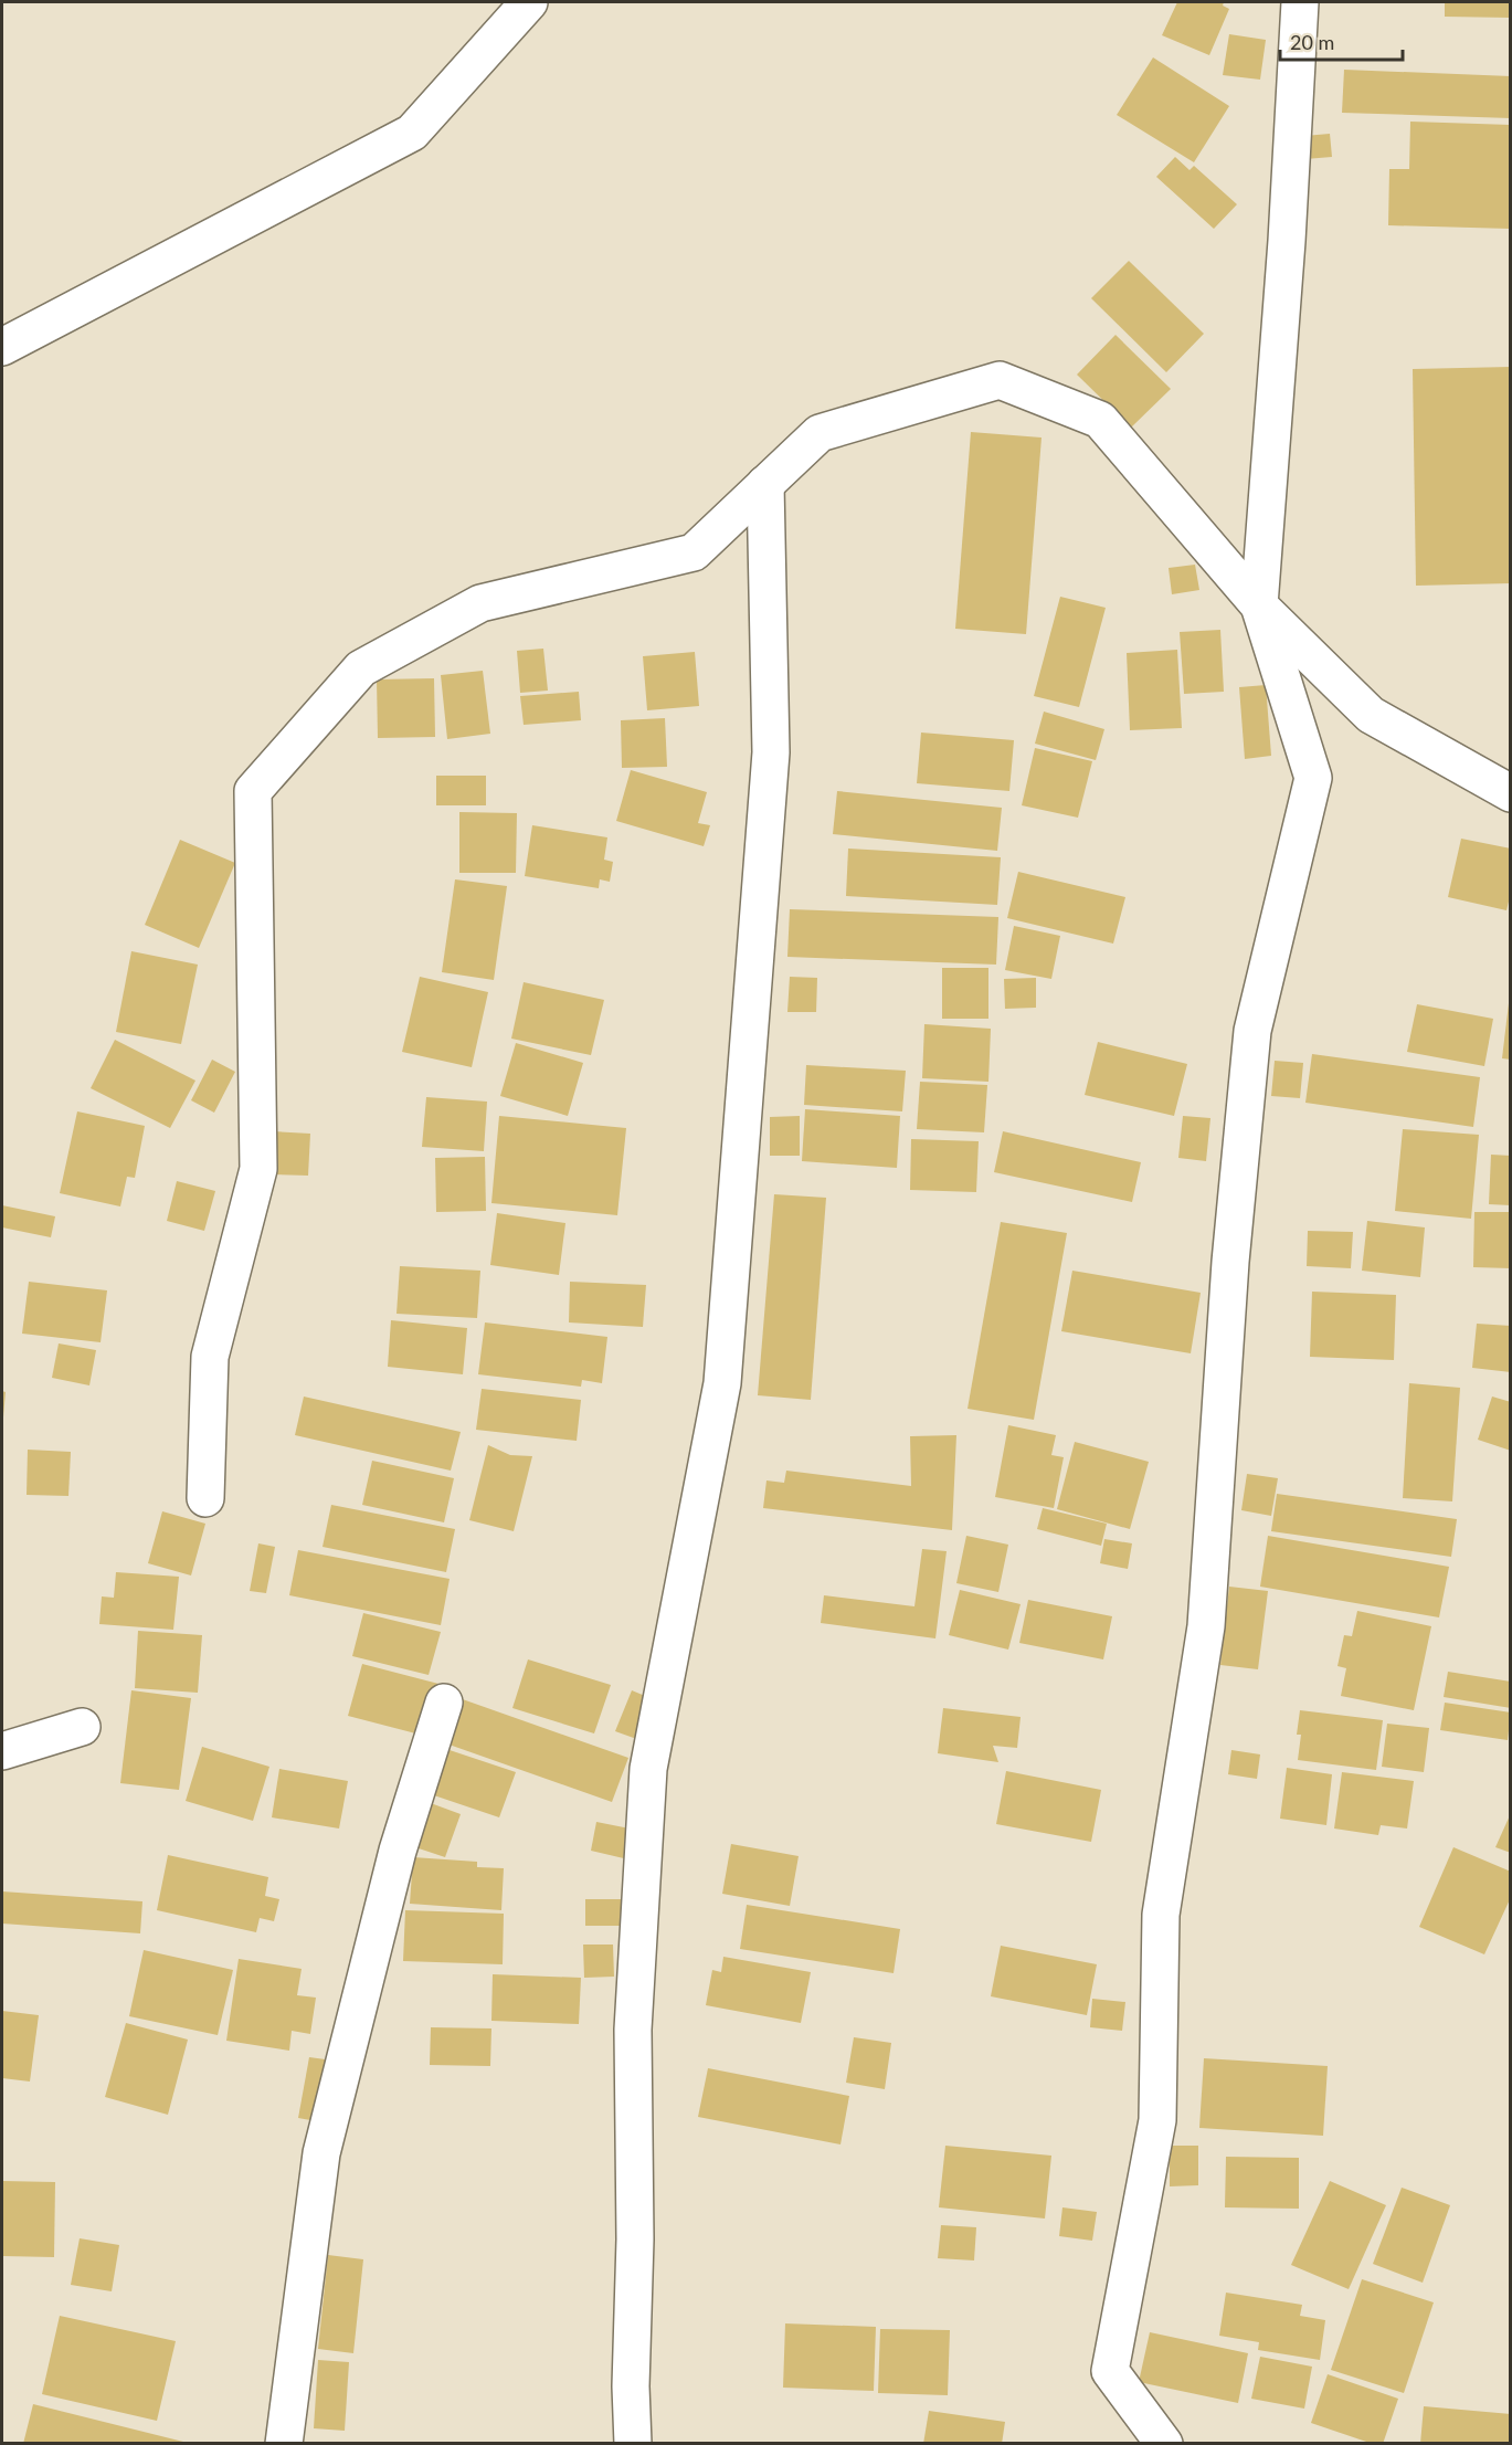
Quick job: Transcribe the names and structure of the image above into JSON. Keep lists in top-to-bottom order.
{
  "scale_bar": "20 m"
}
